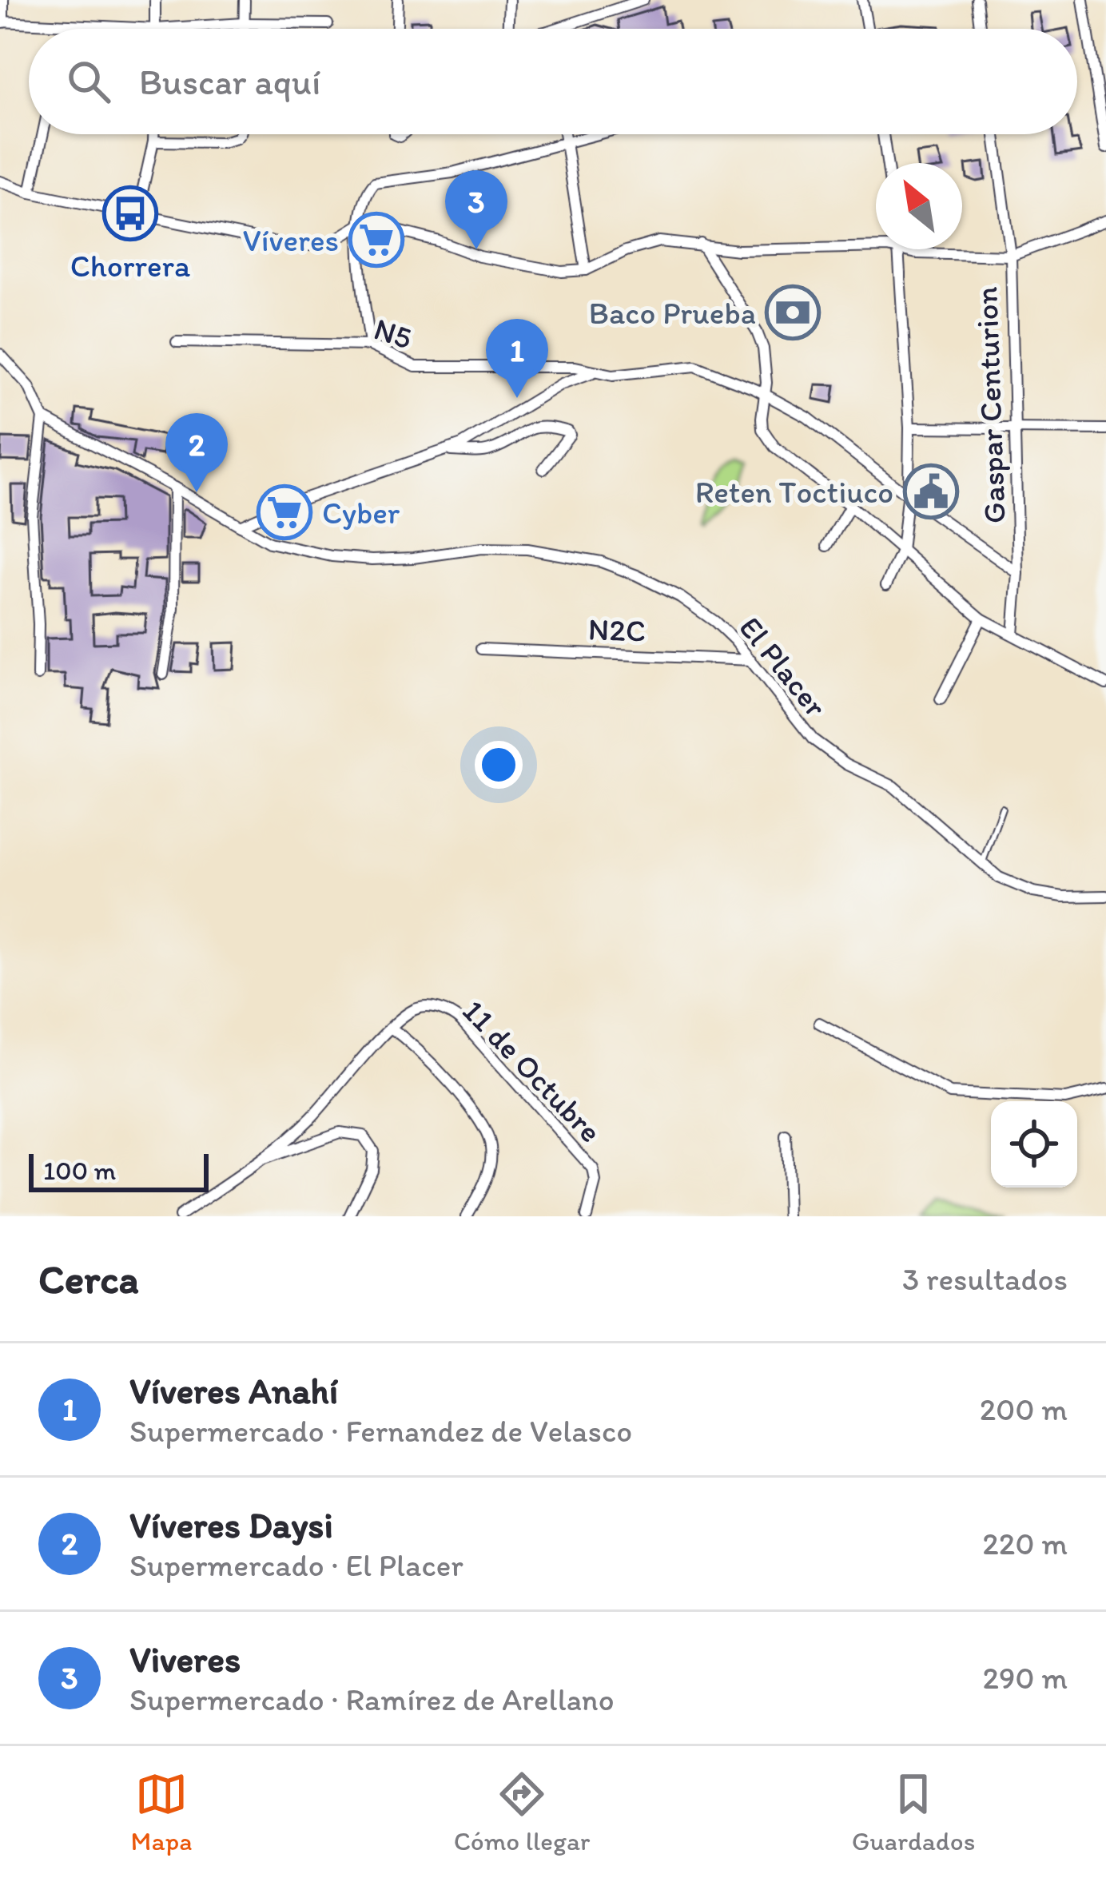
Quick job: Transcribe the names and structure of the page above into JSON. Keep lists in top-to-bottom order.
{
  "streets": {
    "street": [
      "N5",
      "Gaspar Centurion",
      "N2C",
      "El Placer",
      "11 de Octubre"
    ]
  },
  "crossings": [
    ["N5", "Gaspar Centurion"],
    ["N2C", "El Placer"]
  ],
  "places": {
    "bus stop": ["Chorrera"],
    "supermarket": ["Víveres", "Cyber"],
    "bank": ["Baco Prueba"],
    "public building": ["Reten Toctiuco"]
  },
  "scale_bar": "100 m",
  "north": "top left",
  "page": {
    "search": "Buscar aquí",
    "pins": ["3", "1", "2"],
    "scale": "100 m",
    "heading": ["Cerca", "3 resultados"],
    "list": [
      {
        "mark": "1",
        "name": "Víveres Anahí",
        "note": "Supermercado · Fernandez de Velasco",
        "value": "200 m"
      },
      {
        "mark": "2",
        "name": "Víveres Daysi",
        "note": "Supermercado · El Placer",
        "value": "220 m"
      },
      {
        "mark": "3",
        "name": "Viveres",
        "note": "Supermercado · Ramírez de Arellano",
        "value": "290 m"
      }
    ],
    "nav": ["Mapa", "Cómo llegar", "Guardados"]
  }
}
